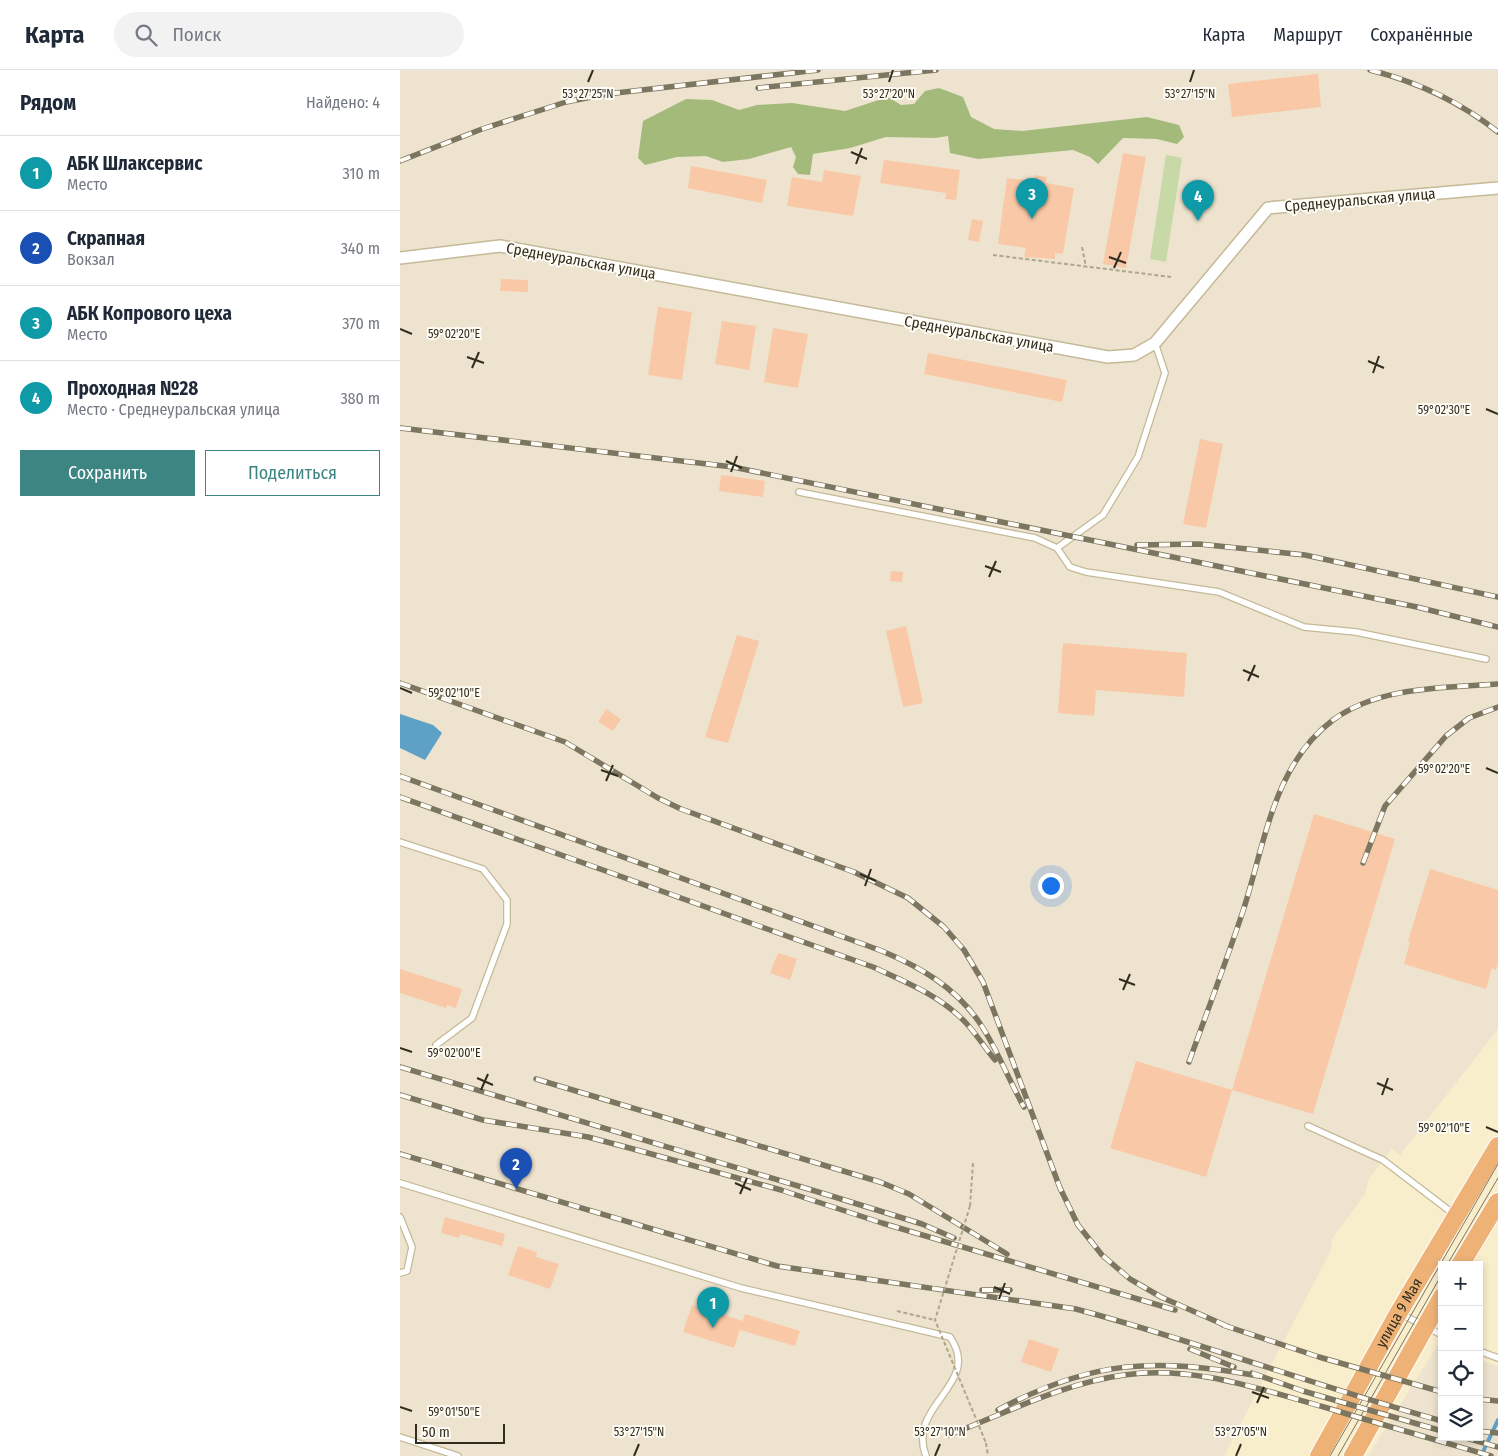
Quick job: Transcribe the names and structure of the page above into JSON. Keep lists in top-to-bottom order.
{
  "streets": {
    "main road": ["улица 9 Мая"],
    "street": ["Среднеуральская улица"]
  },
  "scale_bar": "50 m",
  "page": {
    "header": "Карта",
    "search": "Поиск",
    "nav": ["Карта", "Маршрут", "Сохранённые"],
    "heading": ["Рядом", "Найдено: 4"],
    "list": [
      {
        "mark": "1",
        "name": "АБК Шлаксервис",
        "note": "Место",
        "value": "310 m"
      },
      {
        "mark": "2",
        "name": "Скрапная",
        "note": "Вокзал",
        "value": "340 m"
      },
      {
        "mark": "3",
        "name": "АБК Копрового цеха",
        "note": "Место",
        "value": "370 m"
      },
      {
        "mark": "4",
        "name": "Проходная №28",
        "note": "Место · Среднеуральская улица",
        "value": "380 m"
      }
    ],
    "pins": [
      "3",
      "4",
      "2",
      "1"
    ],
    "buttons": ["Сохранить", "Поделиться"],
    "map_buttons": ["+", "−"],
    "scale": "50 m"
  },
  "coordinates": [
    "53°27'25\"N",
    "53°27'20\"N",
    "53°27'15\"N",
    "59°02'20\"E",
    "59°02'30\"E",
    "59°02'10\"E",
    "59°02'00\"E",
    "59°01'50\"E",
    "53°27'10\"N",
    "53°27'05\"N"
  ]
}
